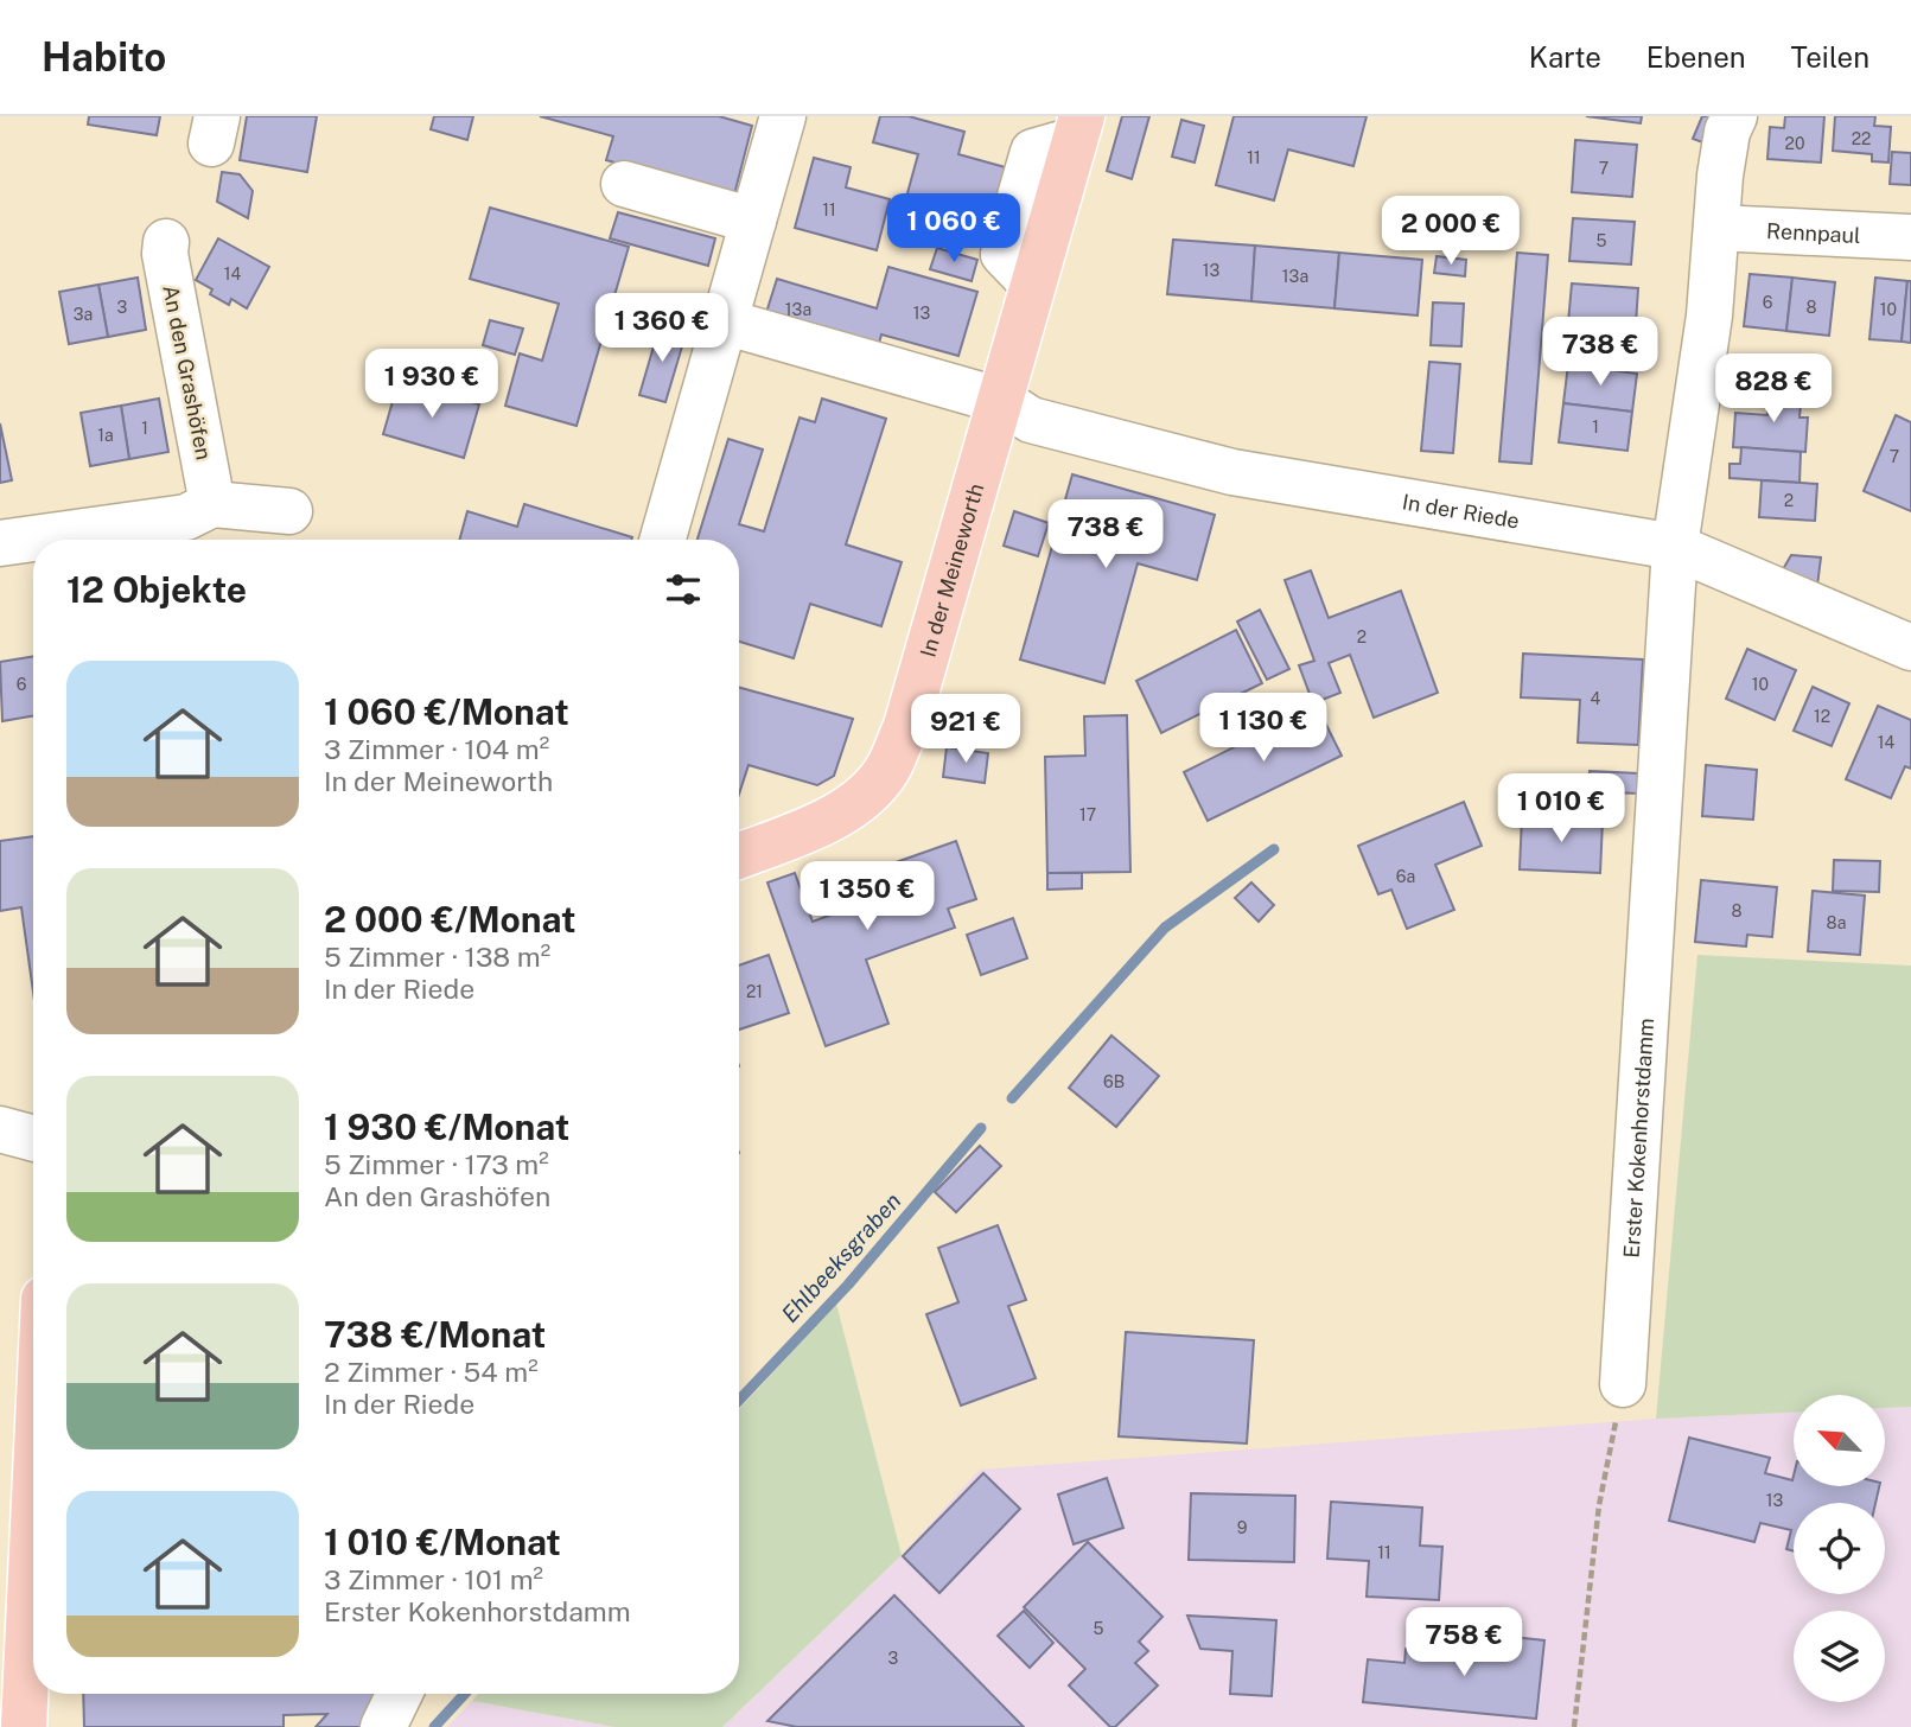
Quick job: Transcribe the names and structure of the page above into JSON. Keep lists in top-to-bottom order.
{
  "streets": {
    "main road": ["In der Meineworth"],
    "street": [
      "Rennpaul",
      "An den Grashöfen",
      "In der Riede",
      "Erster Kokenhorstdamm"
    ]
  },
  "crossings": [
    ["In der Riede", "In der Meineworth"],
    ["In der Riede", "Erster Kokenhorstdamm"]
  ],
  "water": ["Ehlbeeksgraben"],
  "house_numbers": [
    "22",
    "20",
    "11",
    "7",
    "11",
    "5",
    "13",
    "14",
    "13a",
    "6",
    "3",
    "8",
    "13a",
    "10",
    "13",
    "3a",
    "1",
    "1",
    "1a",
    "7",
    "2",
    "2",
    "6",
    "10",
    "4",
    "12",
    "14",
    "17",
    "6a",
    "8",
    "8a",
    "21",
    "6B",
    "13",
    "9",
    "11",
    "5",
    "3"
  ],
  "north": "top left",
  "page": {
    "header": "Habito",
    "nav": ["Karte", "Ebenen", "Teilen"],
    "price": [
      "1 060 €",
      "2 000 €",
      "1 360 €",
      "738 €",
      "1 930 €",
      "828 €",
      "738 €",
      "1 130 €",
      "921 €",
      "1 010 €",
      "1 350 €",
      "758 €"
    ],
    "heading": "12 Objekte",
    "list": [
      {
        "name": "1 060 €/Monat",
        "note": "3 Zimmer · 104 m² · In der Meineworth"
      },
      {
        "name": "2 000 €/Monat",
        "note": "5 Zimmer · 138 m² · In der Riede"
      },
      {
        "name": "1 930 €/Monat",
        "note": "5 Zimmer · 173 m² · An den Grashöfen"
      },
      {
        "name": "738 €/Monat",
        "note": "2 Zimmer · 54 m² · In der Riede"
      },
      {
        "name": "1 010 €/Monat",
        "note": "3 Zimmer · 101 m² · Erster Kokenhorstdamm"
      }
    ]
  }
}
